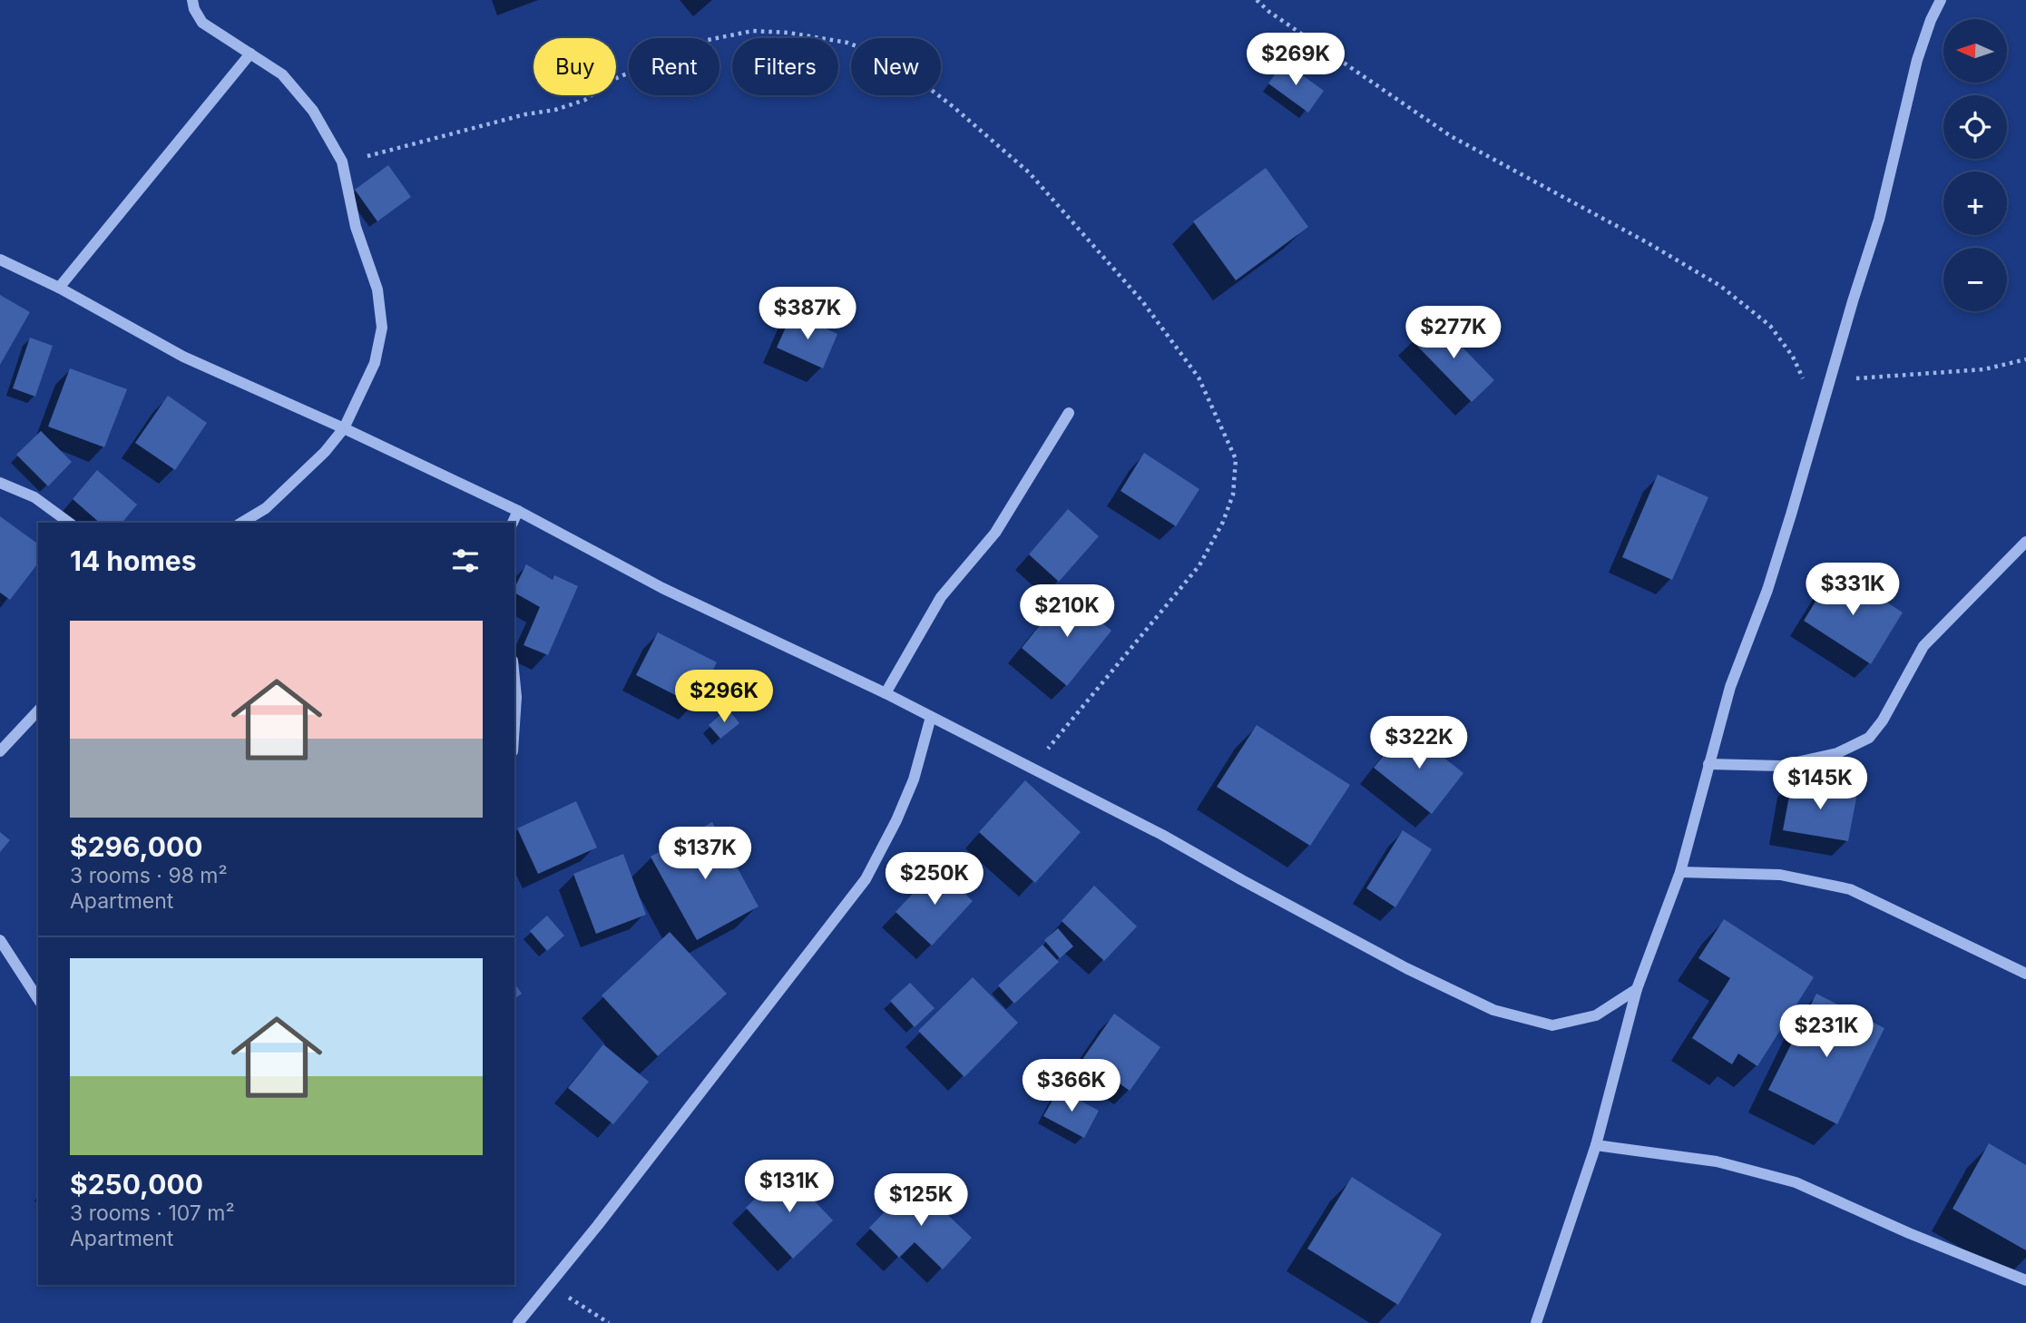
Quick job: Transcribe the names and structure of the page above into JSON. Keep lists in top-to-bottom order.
{
  "north": "left",
  "page": {
    "map_buttons": ["+", "−"],
    "price": [
      "$269K",
      "$387K",
      "$277K",
      "$331K",
      "$210K",
      "$296K",
      "$322K",
      "$145K",
      "$137K",
      "$250K",
      "$231K",
      "$366K",
      "$131K",
      "$125K"
    ],
    "chip": [
      "Buy",
      "Rent",
      "Filters",
      "New"
    ],
    "heading": "14 homes",
    "list": [
      {
        "name": "$296,000",
        "note": "3 rooms · 98 m² · Apartment"
      },
      {
        "name": "$250,000",
        "note": "3 rooms · 107 m² · Apartment"
      }
    ]
  }
}
